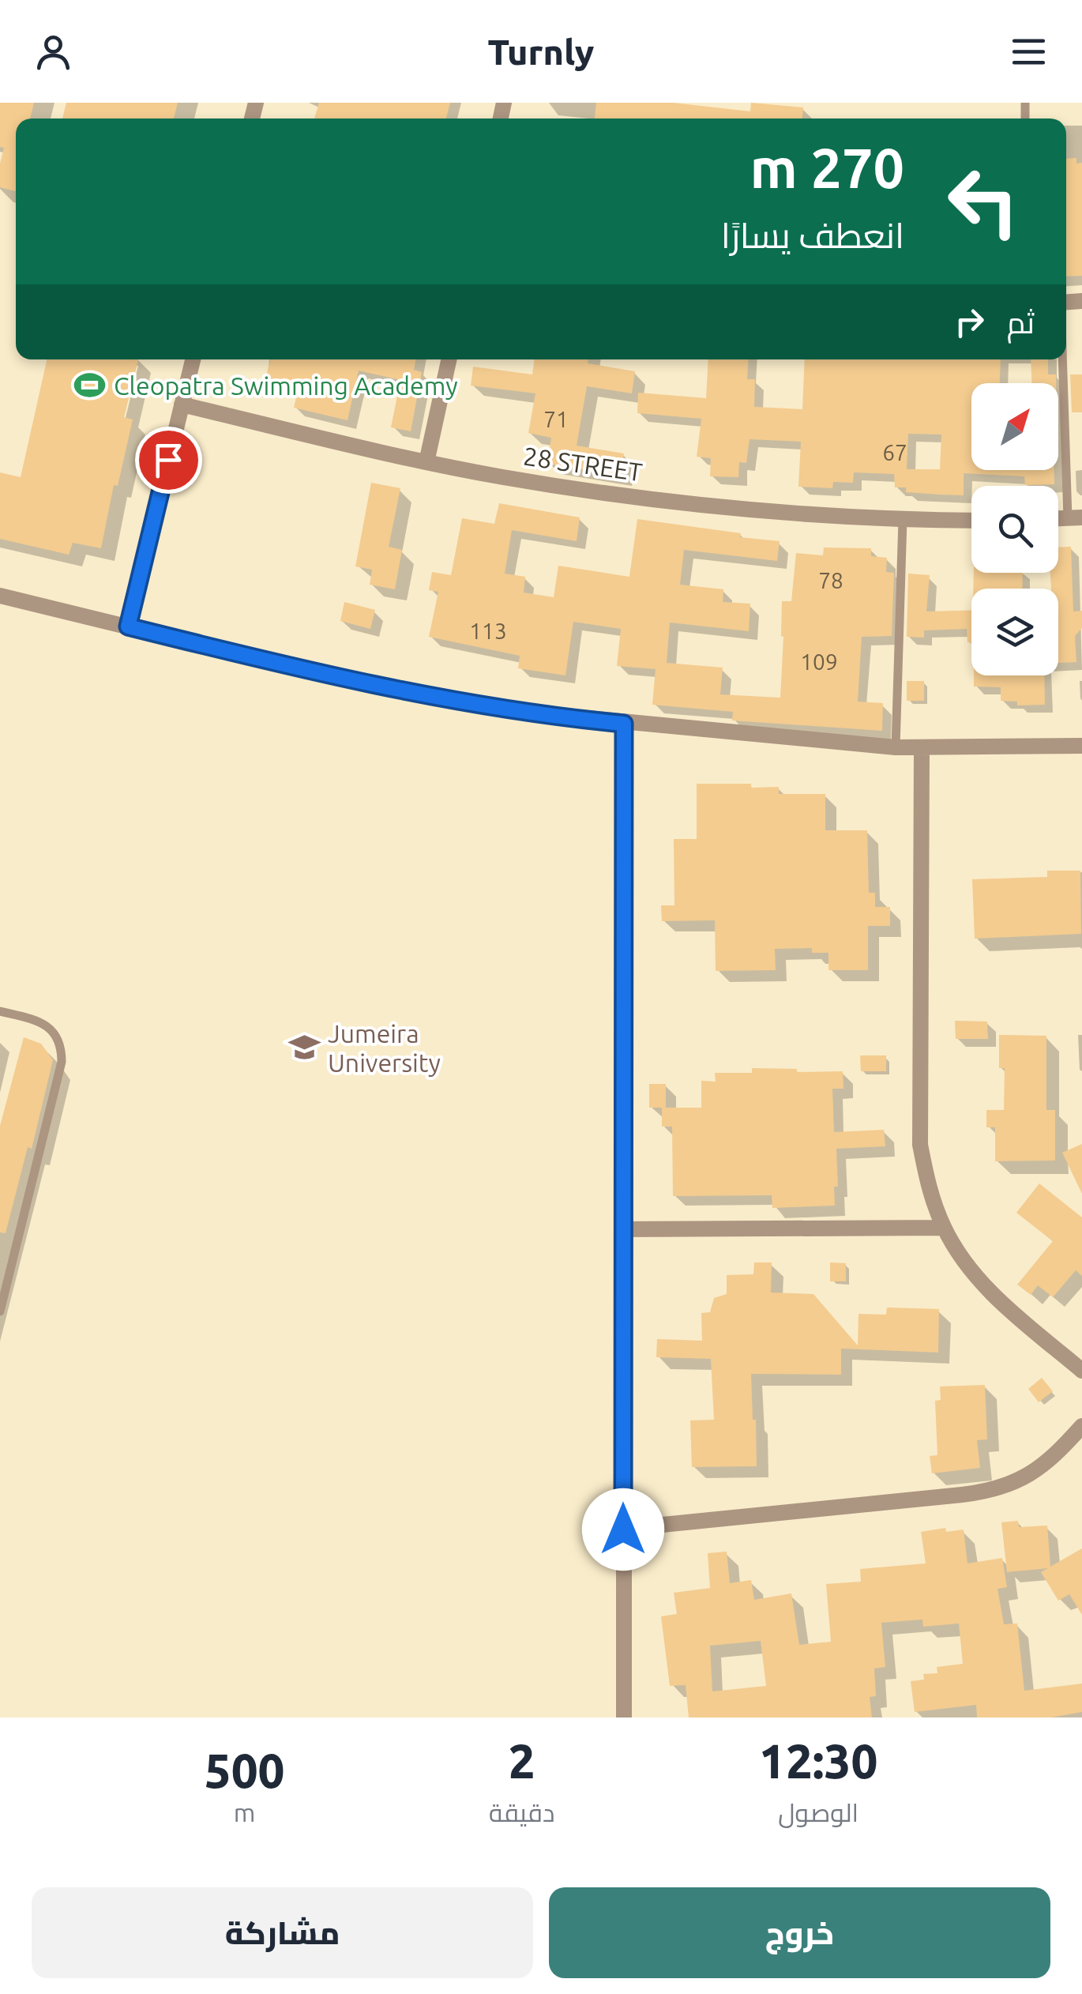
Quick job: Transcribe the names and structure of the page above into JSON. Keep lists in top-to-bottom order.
{
  "streets": {
    "street": ["28 STREET"]
  },
  "places": {
    "sports": ["Cleopatra Swimming Academy"],
    "school or university": ["Jumeira University"]
  },
  "house_numbers": [
    "71",
    "67",
    "78",
    "113",
    "109"
  ],
  "north": "top right",
  "page": {
    "header": "Turnly",
    "turn": ["270 m", "انعطف يسارًا"],
    "then": "ثم",
    "eta": [
      "12:30",
      "الوصول",
      "2",
      "دقيقة",
      "500",
      "m"
    ],
    "buttons": ["خروج", "مشاركة"]
  }
}
